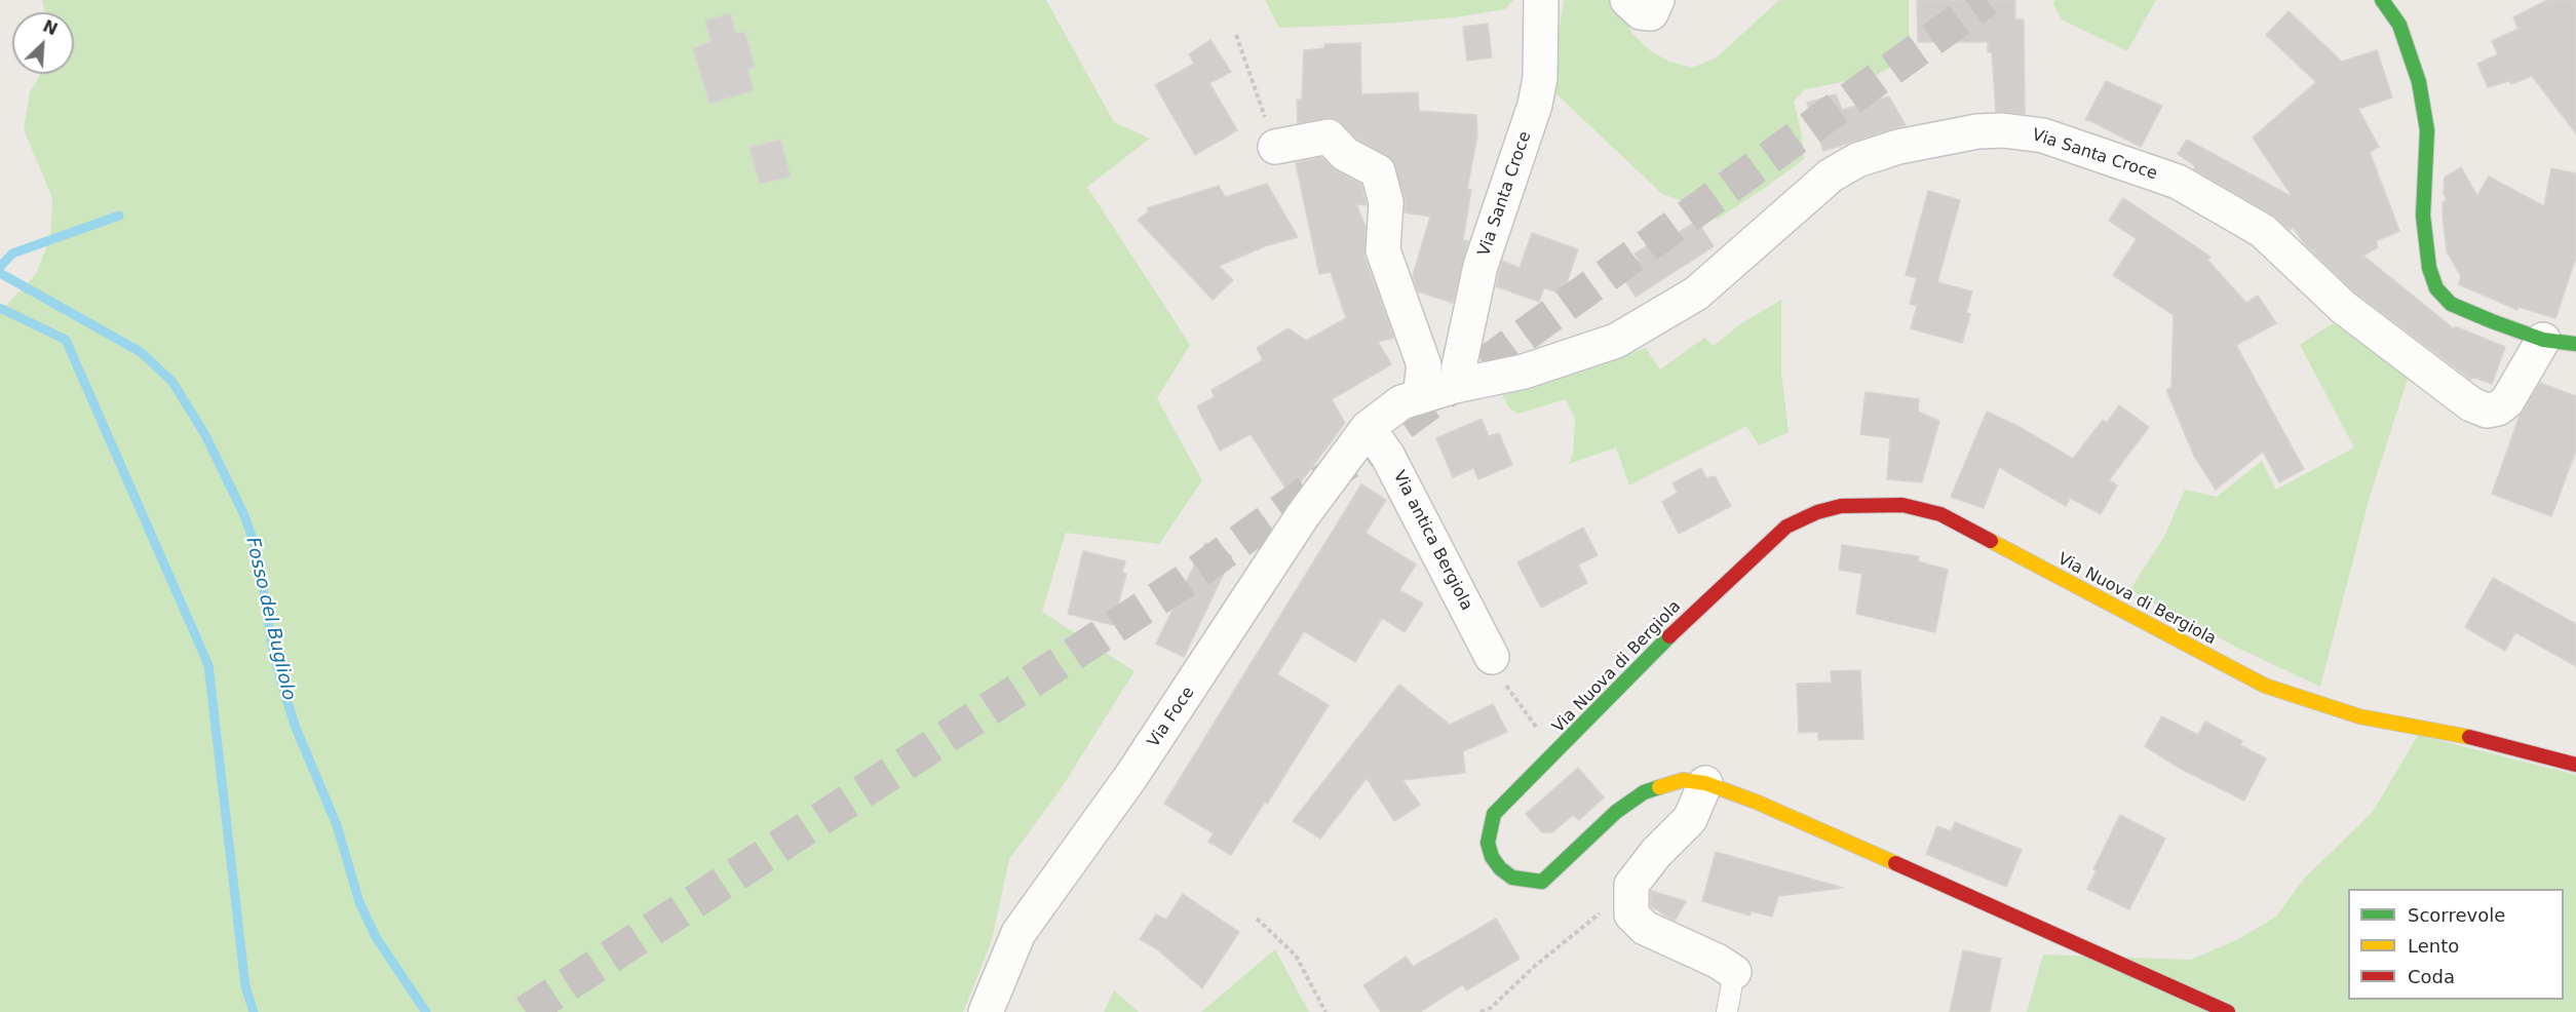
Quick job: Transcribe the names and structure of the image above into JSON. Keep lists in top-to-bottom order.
{
  "streets": {
    "street": [
      "Via Santa Croce",
      "Via antica Bergiola",
      "Via Nuova di Bergiola",
      "Via Foce"
    ]
  },
  "crossings": [
    ["Via Santa Croce", "Via antica Bergiola"],
    ["Via Santa Croce", "Via Foce"],
    ["Via antica Bergiola", "Via Foce"]
  ],
  "water": ["Fosso del Bugliolo"],
  "legend": ["Scorrevole", "Lento", "Coda"],
  "north": "top right"
}
